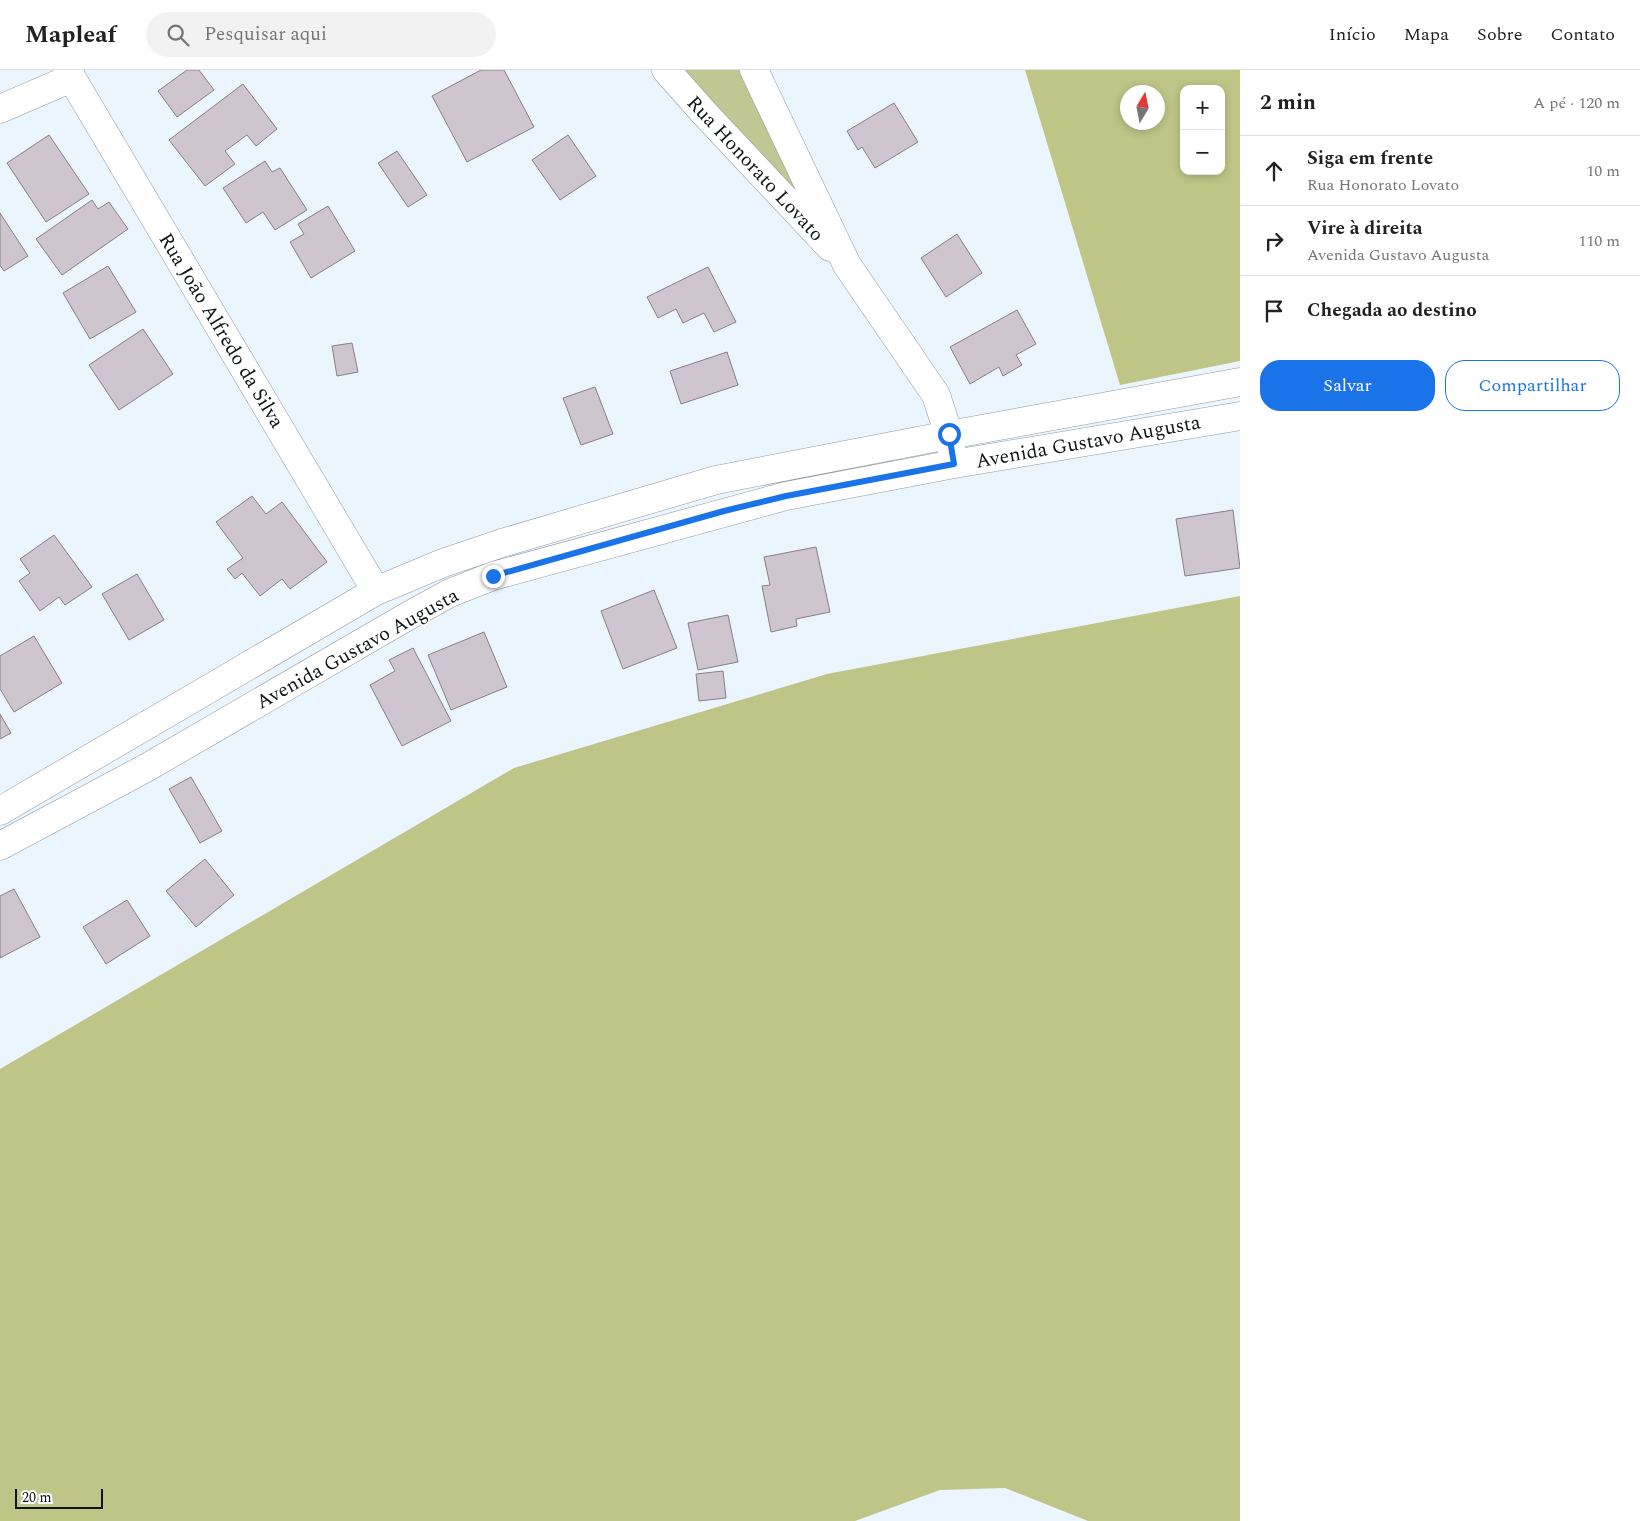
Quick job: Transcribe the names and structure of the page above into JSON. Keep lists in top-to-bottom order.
{
  "streets": {
    "street": ["Rua Honorato Lovato", "Rua João Alfredo da Silva", "Avenida Gustavo Augusta"]
  },
  "crossings": [
    ["Rua Honorato Lovato", "Avenida Gustavo Augusta"],
    ["Rua João Alfredo da Silva", "Avenida Gustavo Augusta"]
  ],
  "scale_bar": "20 m",
  "north": "top",
  "page": {
    "header": "Mapleaf",
    "search": "Pesquisar aqui",
    "nav": [
      "Início",
      "Mapa",
      "Sobre",
      "Contato"
    ],
    "heading": ["2 min", "A pé · 120 m"],
    "map_buttons": ["+", "−"],
    "list": [
      ["Siga em frente", "Rua Honorato Lovato", "10 m"],
      ["Vire à direita", "Avenida Gustavo Augusta", "110 m"],
      "Chegada ao destino"
    ],
    "buttons": ["Salvar", "Compartilhar"],
    "scale": "20 m"
  }
}
